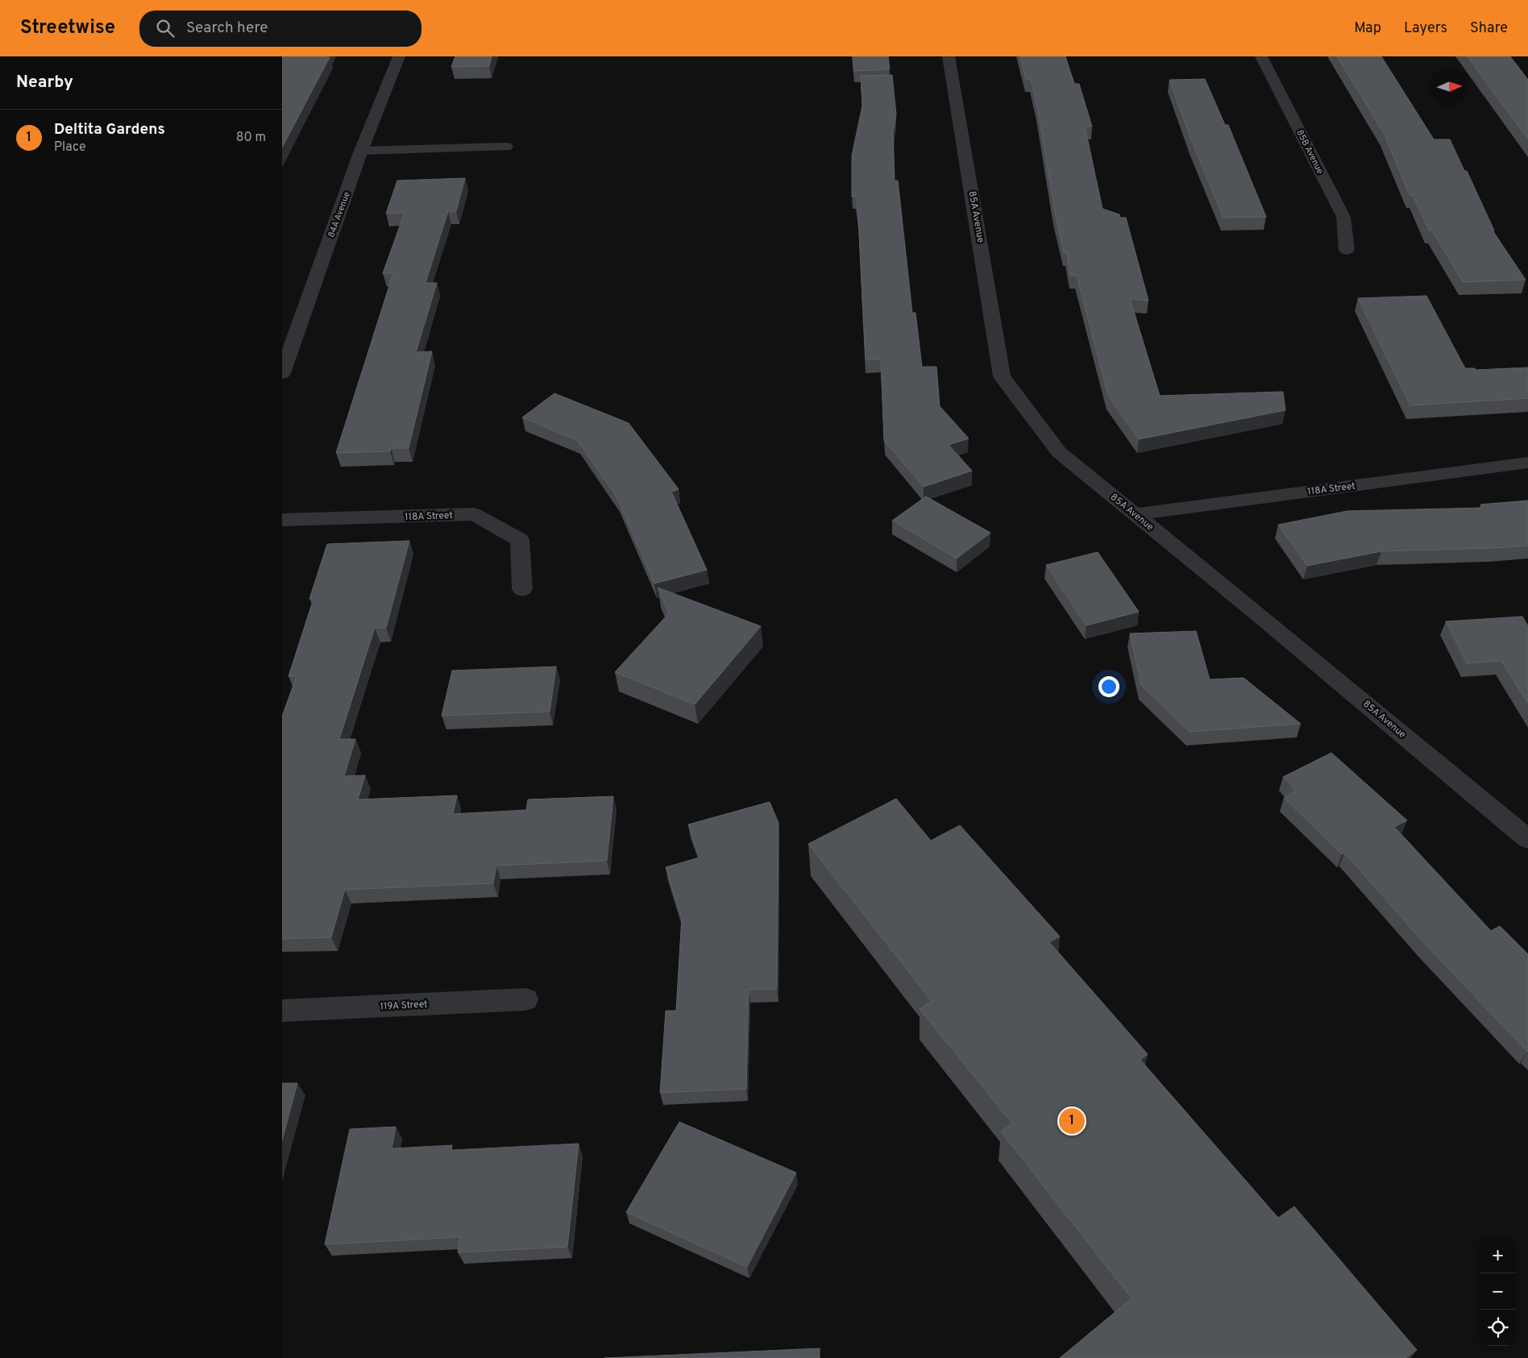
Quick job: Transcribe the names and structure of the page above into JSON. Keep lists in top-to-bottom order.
{
  "streets": {
    "street": [
      "85B Avenue",
      "84A Avenue",
      "85A Avenue",
      "118A Street",
      "119A Street"
    ]
  },
  "crossings": [
    ["85A Avenue", "118A Street"]
  ],
  "north": "right",
  "page": {
    "header": "Streetwise",
    "search": "Search here",
    "nav": ["Map", "Layers", "Share"],
    "heading": "Nearby",
    "list": [
      {
        "mark": "1",
        "name": "Deltita Gardens",
        "note": "Place",
        "value": "80 m"
      }
    ],
    "pins": "1",
    "map_buttons": ["+", "−"]
  }
}
